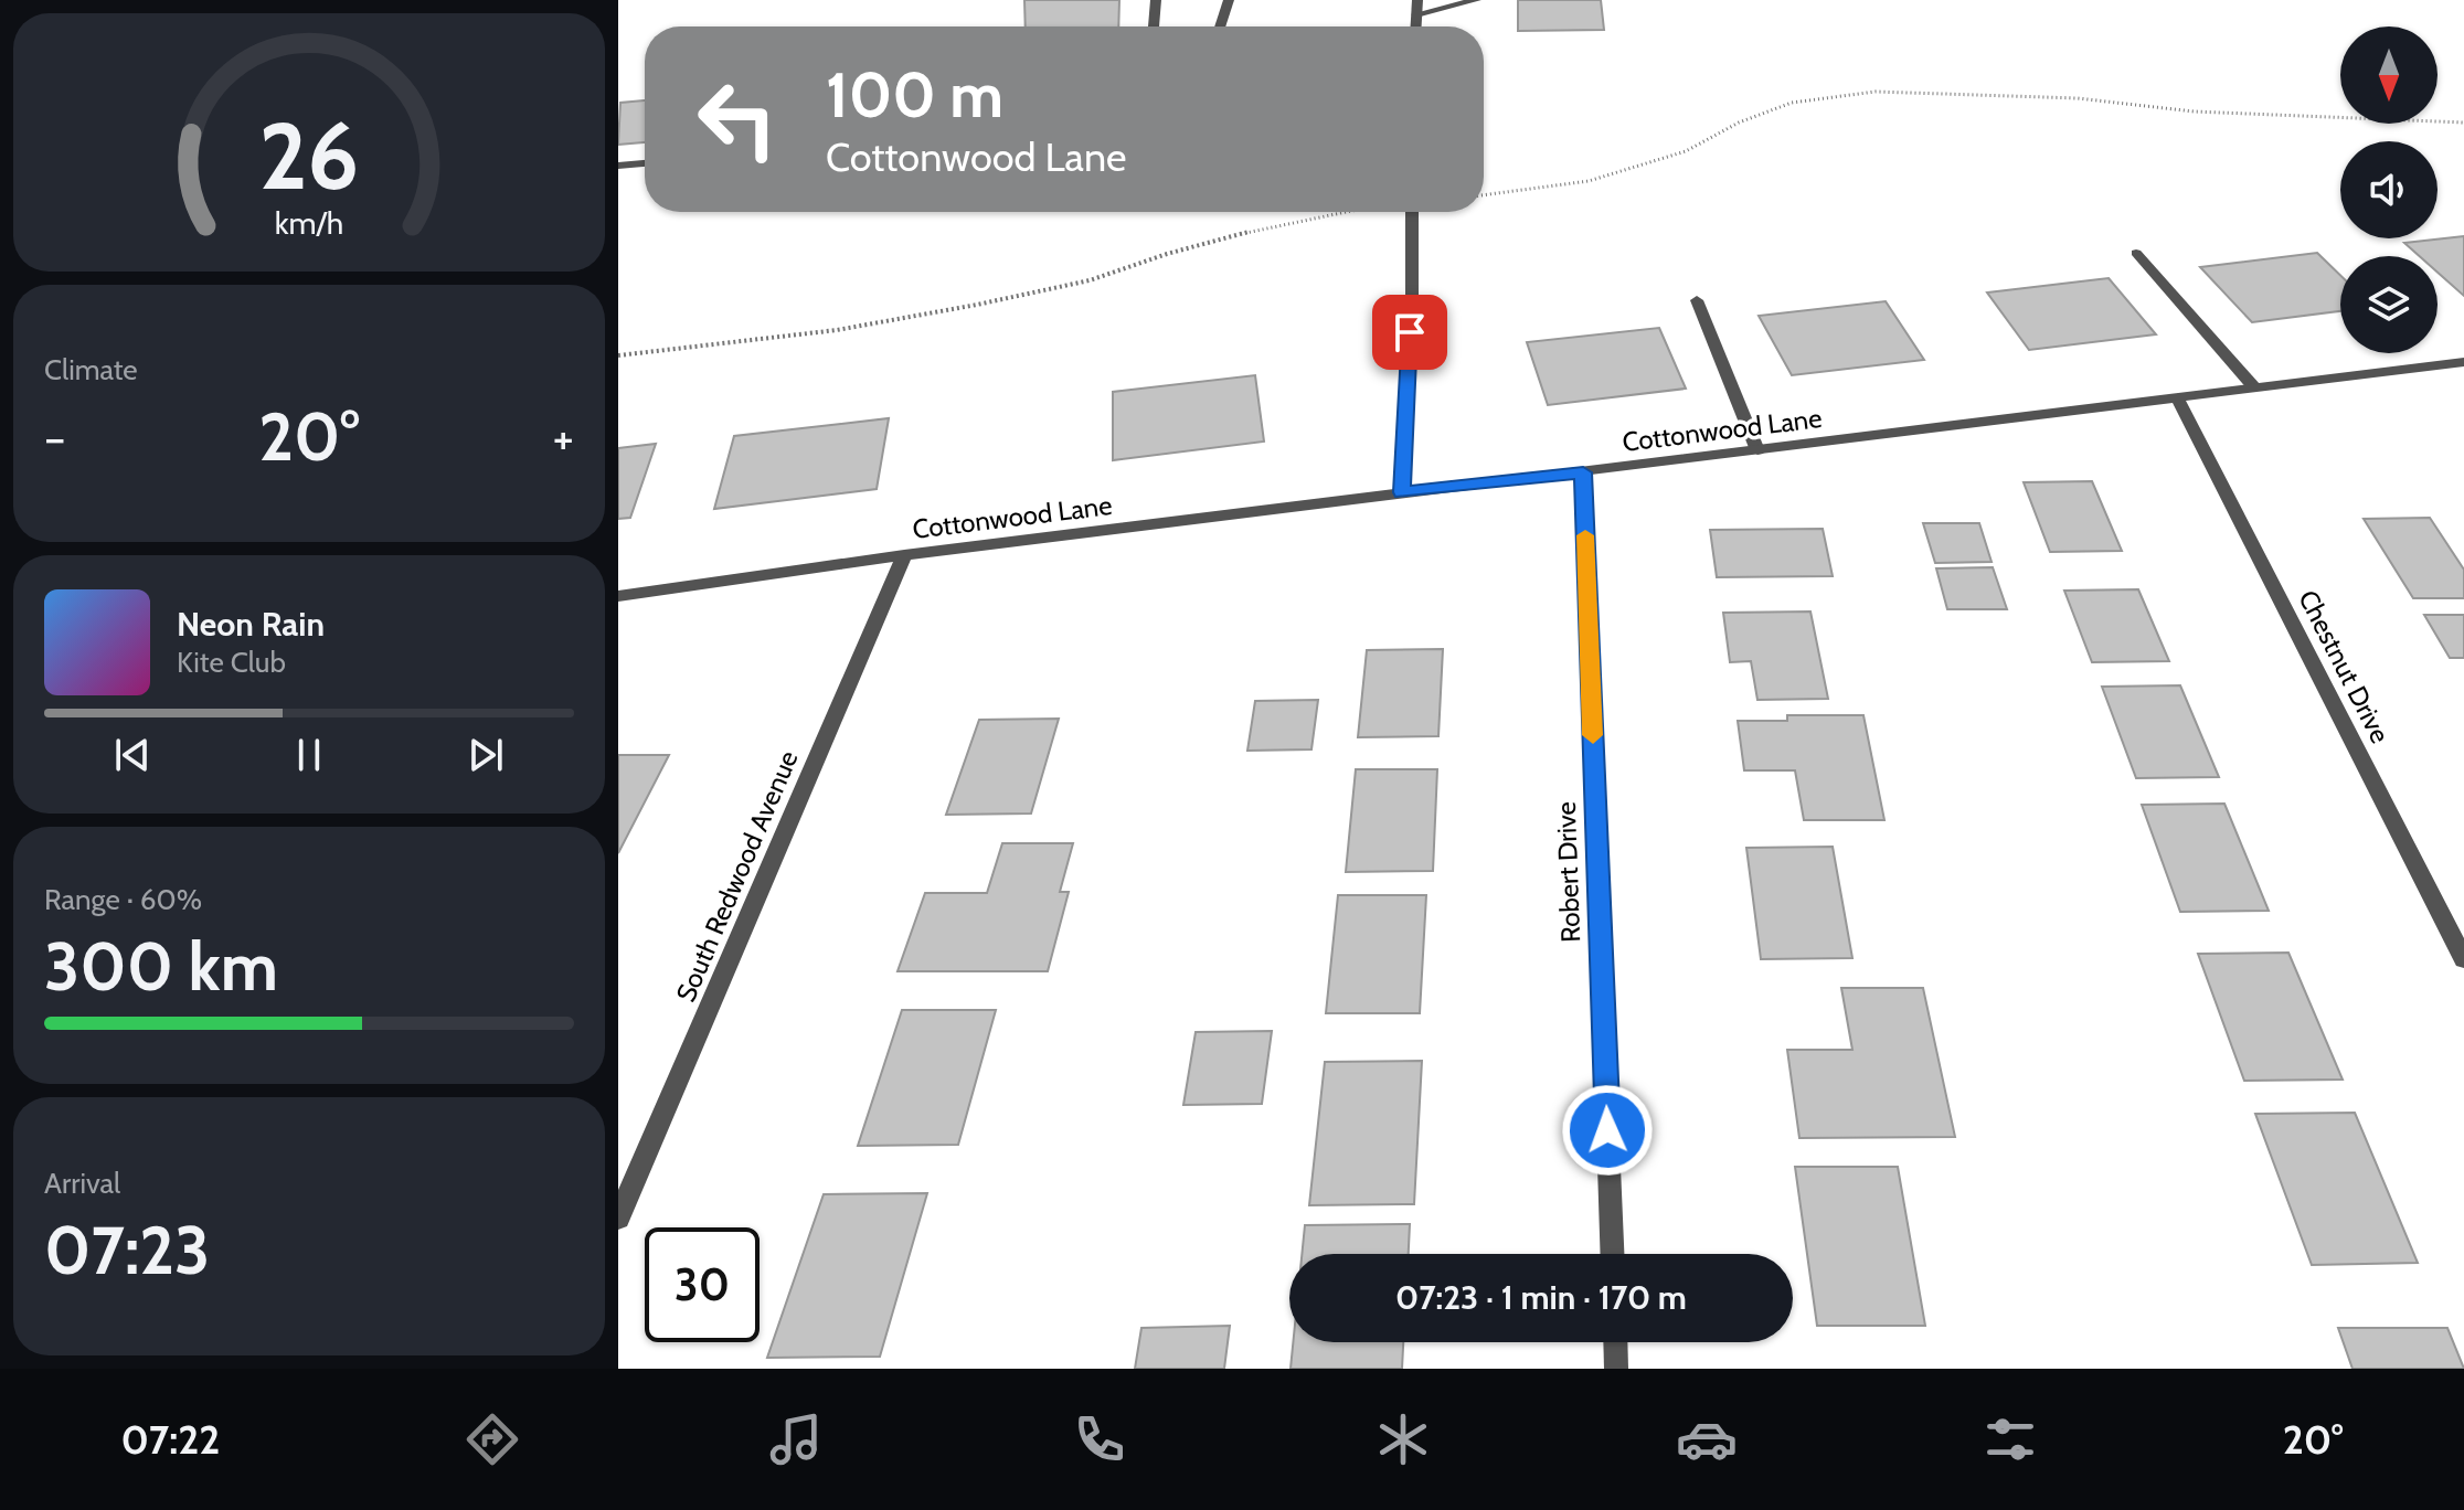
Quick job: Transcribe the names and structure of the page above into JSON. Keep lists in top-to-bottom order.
{
  "streets": {
    "street": [
      "Cottonwood Lane",
      "Chestnut Drive",
      "Robert Drive",
      "South Redwood Avenue"
    ]
  },
  "crossings": [
    ["Cottonwood Lane", "Chestnut Drive"],
    ["Cottonwood Lane", "Robert Drive"],
    ["Cottonwood Lane", "South Redwood Avenue"]
  ],
  "north": "bottom",
  "page": {
    "turn": ["100 m", "Cottonwood Lane"],
    "tile": [
      "Climate",
      ["Range · 60%", "300 km"],
      ["Arrival", "07:23"]
    ],
    "heat": ["−", "20°", "+"],
    "song": ["Neon Rain", "Kite Club"],
    "limit": "30",
    "trip": "07:23 · 1 min · 170 m",
    "tabs": ["07:22", "20°"],
    "gauge": ["26", "km/h"]
  }
}
